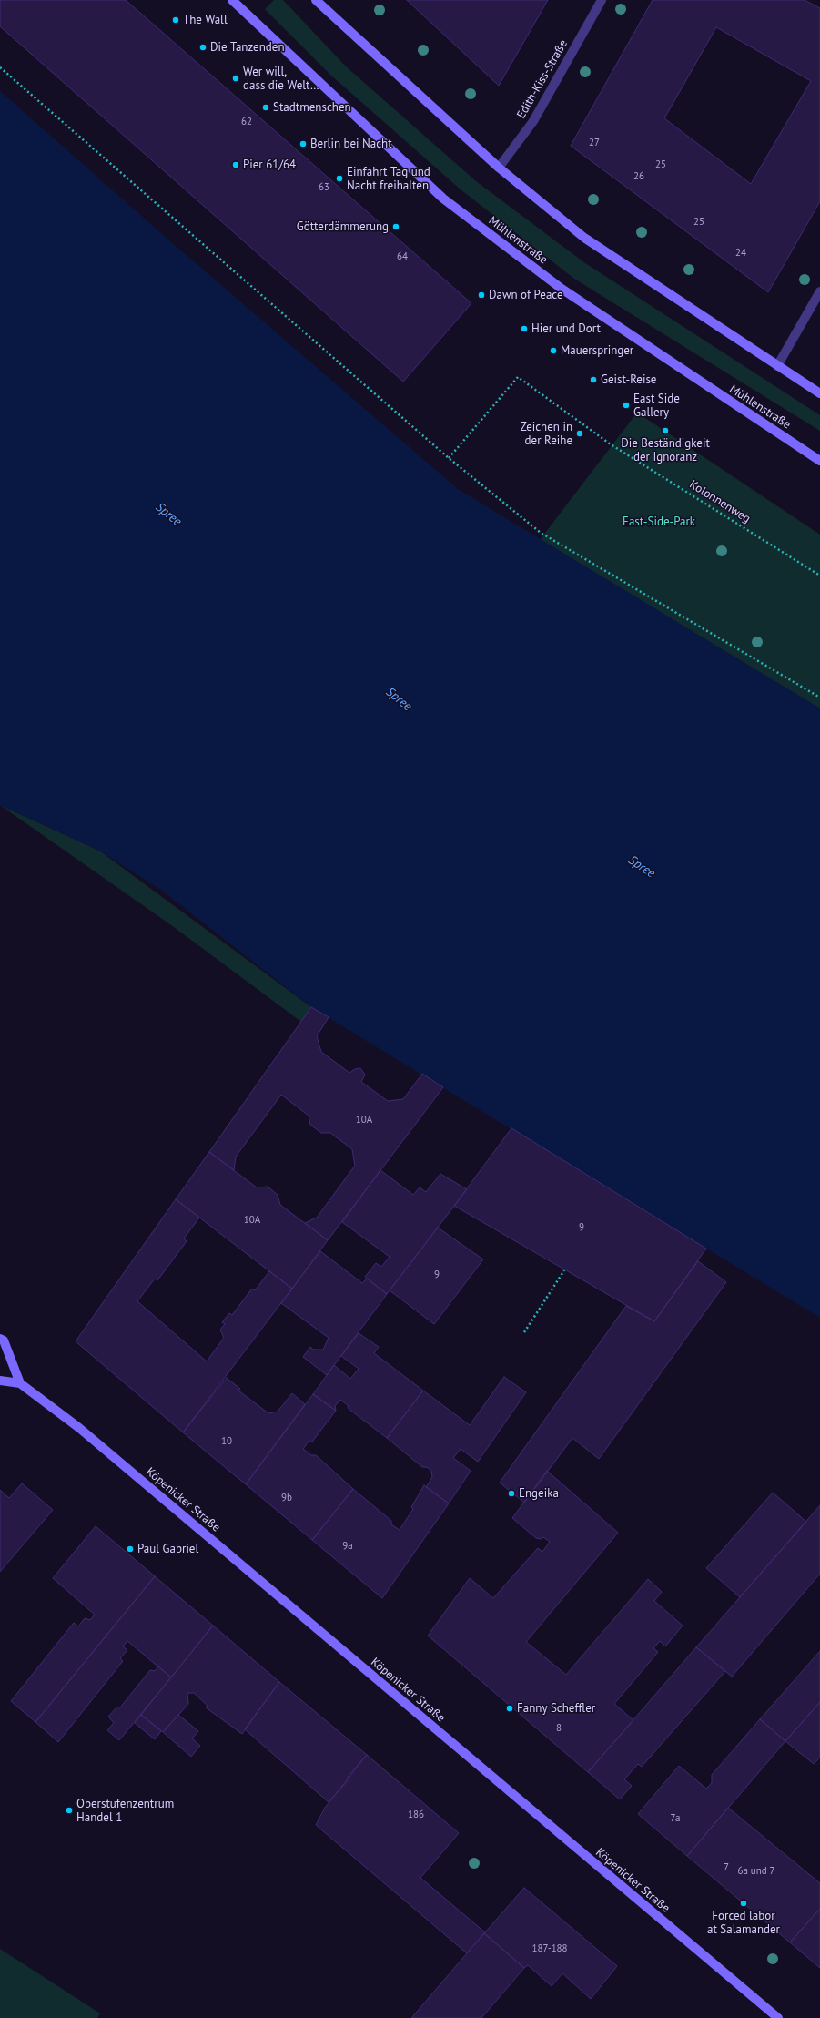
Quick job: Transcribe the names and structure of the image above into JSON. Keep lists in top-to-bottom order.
{
  "streets": {
    "main road": ["Mühlenstraße", "Köpenicker Straße"],
    "street": ["Edith-Kiss-Straße"],
    "path": ["Kolonnenweg"]
  },
  "water": ["Spree"],
  "parks": ["East-Side-Park"],
  "places": [
    "The Wall",
    "Die Tanzenden",
    "Wer will, dass die Welt…",
    "Stadtmenschen",
    "Berlin bei Nacht",
    "Pier 61/64",
    "Einfahrt Tag und Nacht freihalten",
    "Götterdämmerung",
    "Dawn of Peace",
    "Hier und Dort",
    "Mauerspringer",
    "Geist-Reise",
    "East Side Gallery",
    "Die Beständigkeit der Ignoranz",
    "Zeichen in der Reihe",
    "Engeika",
    "Paul Gabriel",
    "Fanny Scheffler",
    "Oberstufenzentrum Handel 1",
    "Forced labor at Salamander"
  ],
  "house_numbers": [
    "62",
    "27",
    "25",
    "26",
    "63",
    "25",
    "24",
    "64",
    "10A",
    "10A",
    "9",
    "9",
    "10",
    "9b",
    "9a",
    "8",
    "186",
    "7a",
    "7",
    "6a und 7",
    "187-188"
  ]
}
